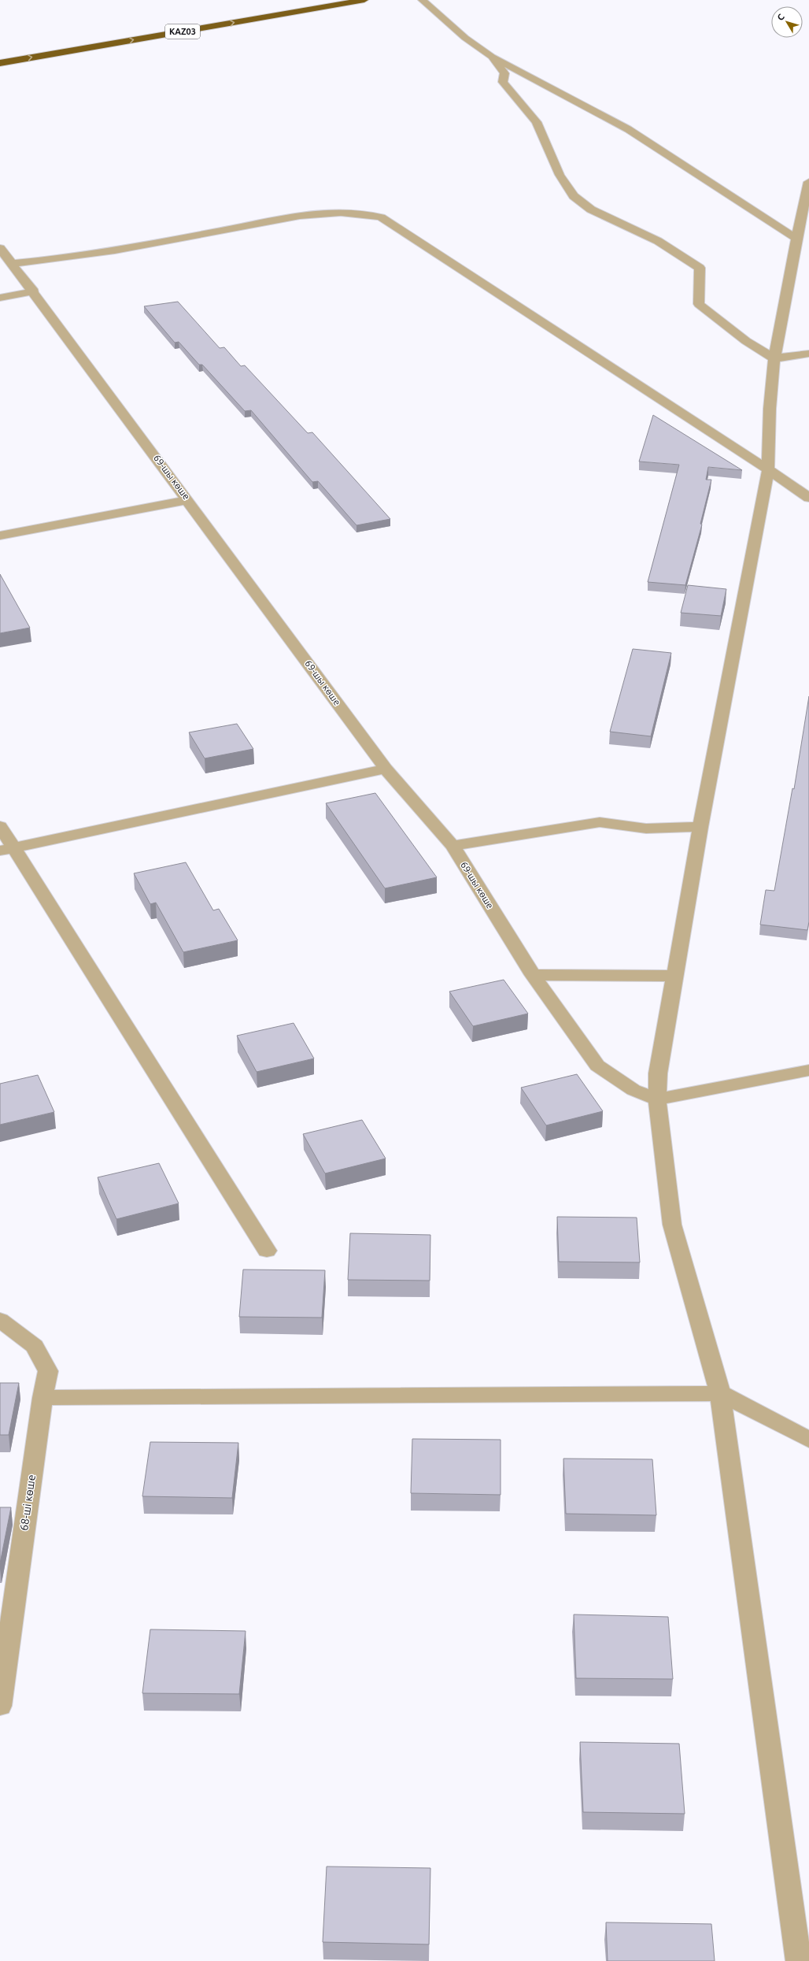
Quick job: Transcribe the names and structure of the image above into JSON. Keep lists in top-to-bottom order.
{
  "streets": {
    "highway": ["KАZ03"],
    "street": ["69-шы көше", "68-ші көше"]
  },
  "north": "top left"
}
